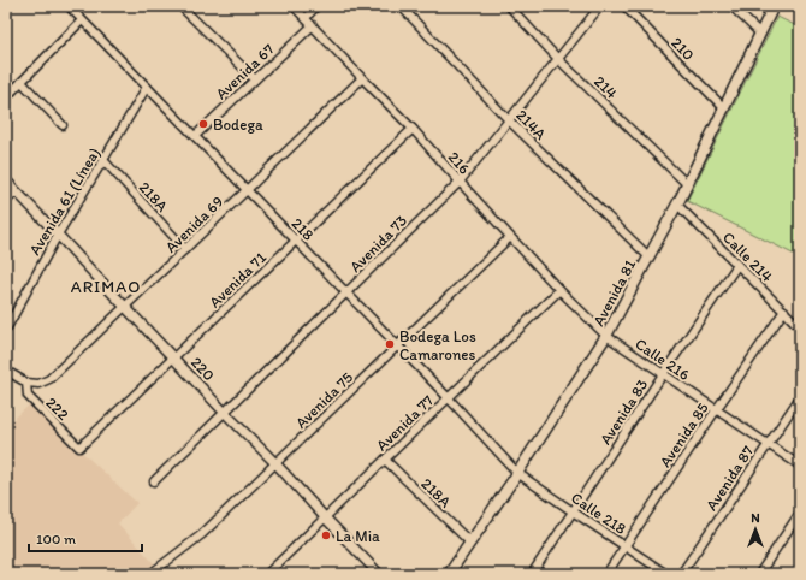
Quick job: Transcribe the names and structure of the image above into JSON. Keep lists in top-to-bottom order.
{
  "streets": {
    "main road": ["Avenida 81"],
    "street": [
      "210",
      "Avenida 67",
      "214",
      "214A",
      "216",
      "218A",
      "Avenida 61 (Línea)",
      "Avenida 69",
      "218",
      "Avenida 73",
      "Calle 214",
      "Avenida 71",
      "Calle 216",
      "220",
      "Avenida 75",
      "222",
      "Avenida 83",
      "Avenida 77",
      "Avenida 85",
      "Avenida 87",
      "Calle 218"
    ]
  },
  "crossings": [
    ["210", "Avenida 81"],
    ["Avenida 67", "216"],
    ["Avenida 67", "218"],
    ["214", "Avenida 73"],
    ["214", "Avenida 81"],
    ["214A", "Avenida 73"],
    ["214A", "Avenida 81"],
    ["216", "Avenida 69"],
    ["216", "Avenida 73"],
    ["216", "Avenida 71"],
    ["216", "Avenida 81"],
    ["216", "Calle 216"],
    ["216", "Avenida 75"],
    ["216", "Avenida 77"],
    ["218A", "Avenida 61 (Línea)"],
    ["218A", "Avenida 69"],
    ["218A", "Avenida 81"],
    ["218A", "Avenida 77"],
    ["Avenida 61 (Línea)", "218"],
    ["Avenida 61 (Línea)", "220"],
    ["Avenida 69", "218"],
    ["Avenida 69", "220"],
    ["Avenida 69", "222"],
    ["218", "Avenida 73"],
    ["218", "Avenida 71"],
    ["218", "Avenida 81"],
    ["218", "Avenida 75"],
    ["218", "Avenida 77"],
    ["218", "Calle 218"],
    ["Avenida 73", "220"],
    ["Calle 214", "Avenida 81"],
    ["Calle 214", "Avenida 83"],
    ["Calle 214", "Avenida 85"],
    ["Avenida 71", "220"],
    ["Avenida 71", "222"],
    ["Avenida 81", "Calle 216"],
    ["Avenida 81", "Calle 218"],
    ["Calle 216", "Avenida 83"],
    ["Calle 216", "Avenida 85"],
    ["Calle 216", "Avenida 87"],
    ["220", "Avenida 75"],
    ["220", "Avenida 77"],
    ["Avenida 83", "Calle 218"],
    ["Avenida 85", "Calle 218"]
  ],
  "districts": ["ARIMAO"],
  "places": ["Bodega", "Bodega Los Camarones", "La Mia"],
  "scale_bar": "100 m",
  "north": "top"
}
